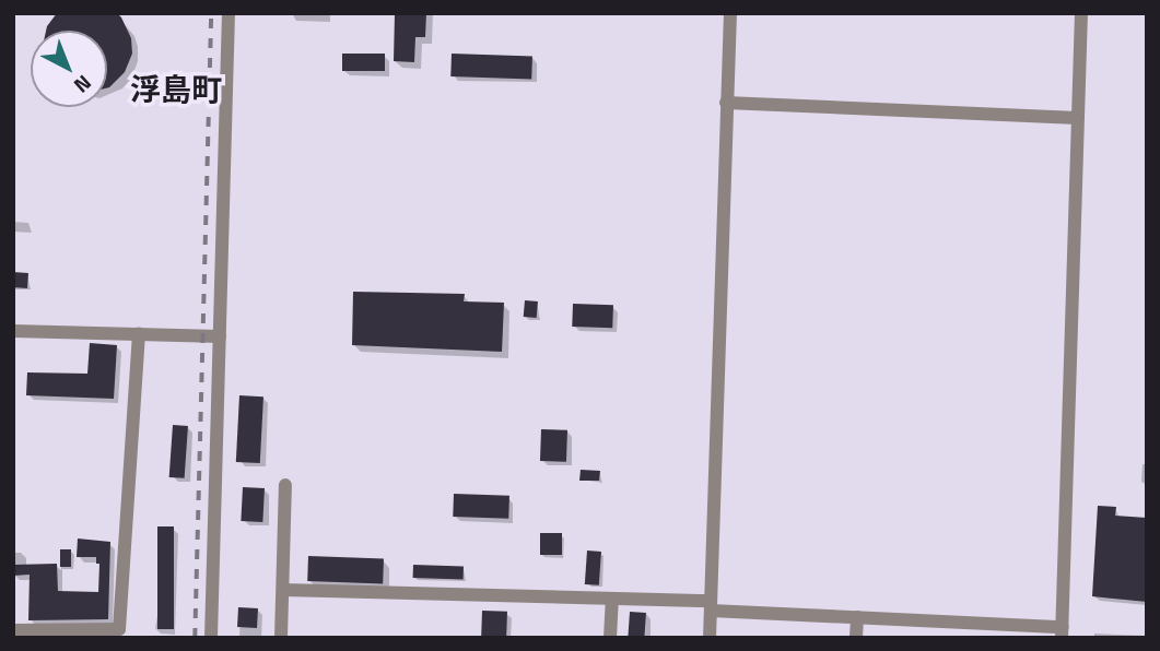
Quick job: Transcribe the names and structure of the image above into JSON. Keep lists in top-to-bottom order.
{
  "districts": ["浮島町"],
  "north": "bottom right"
}
